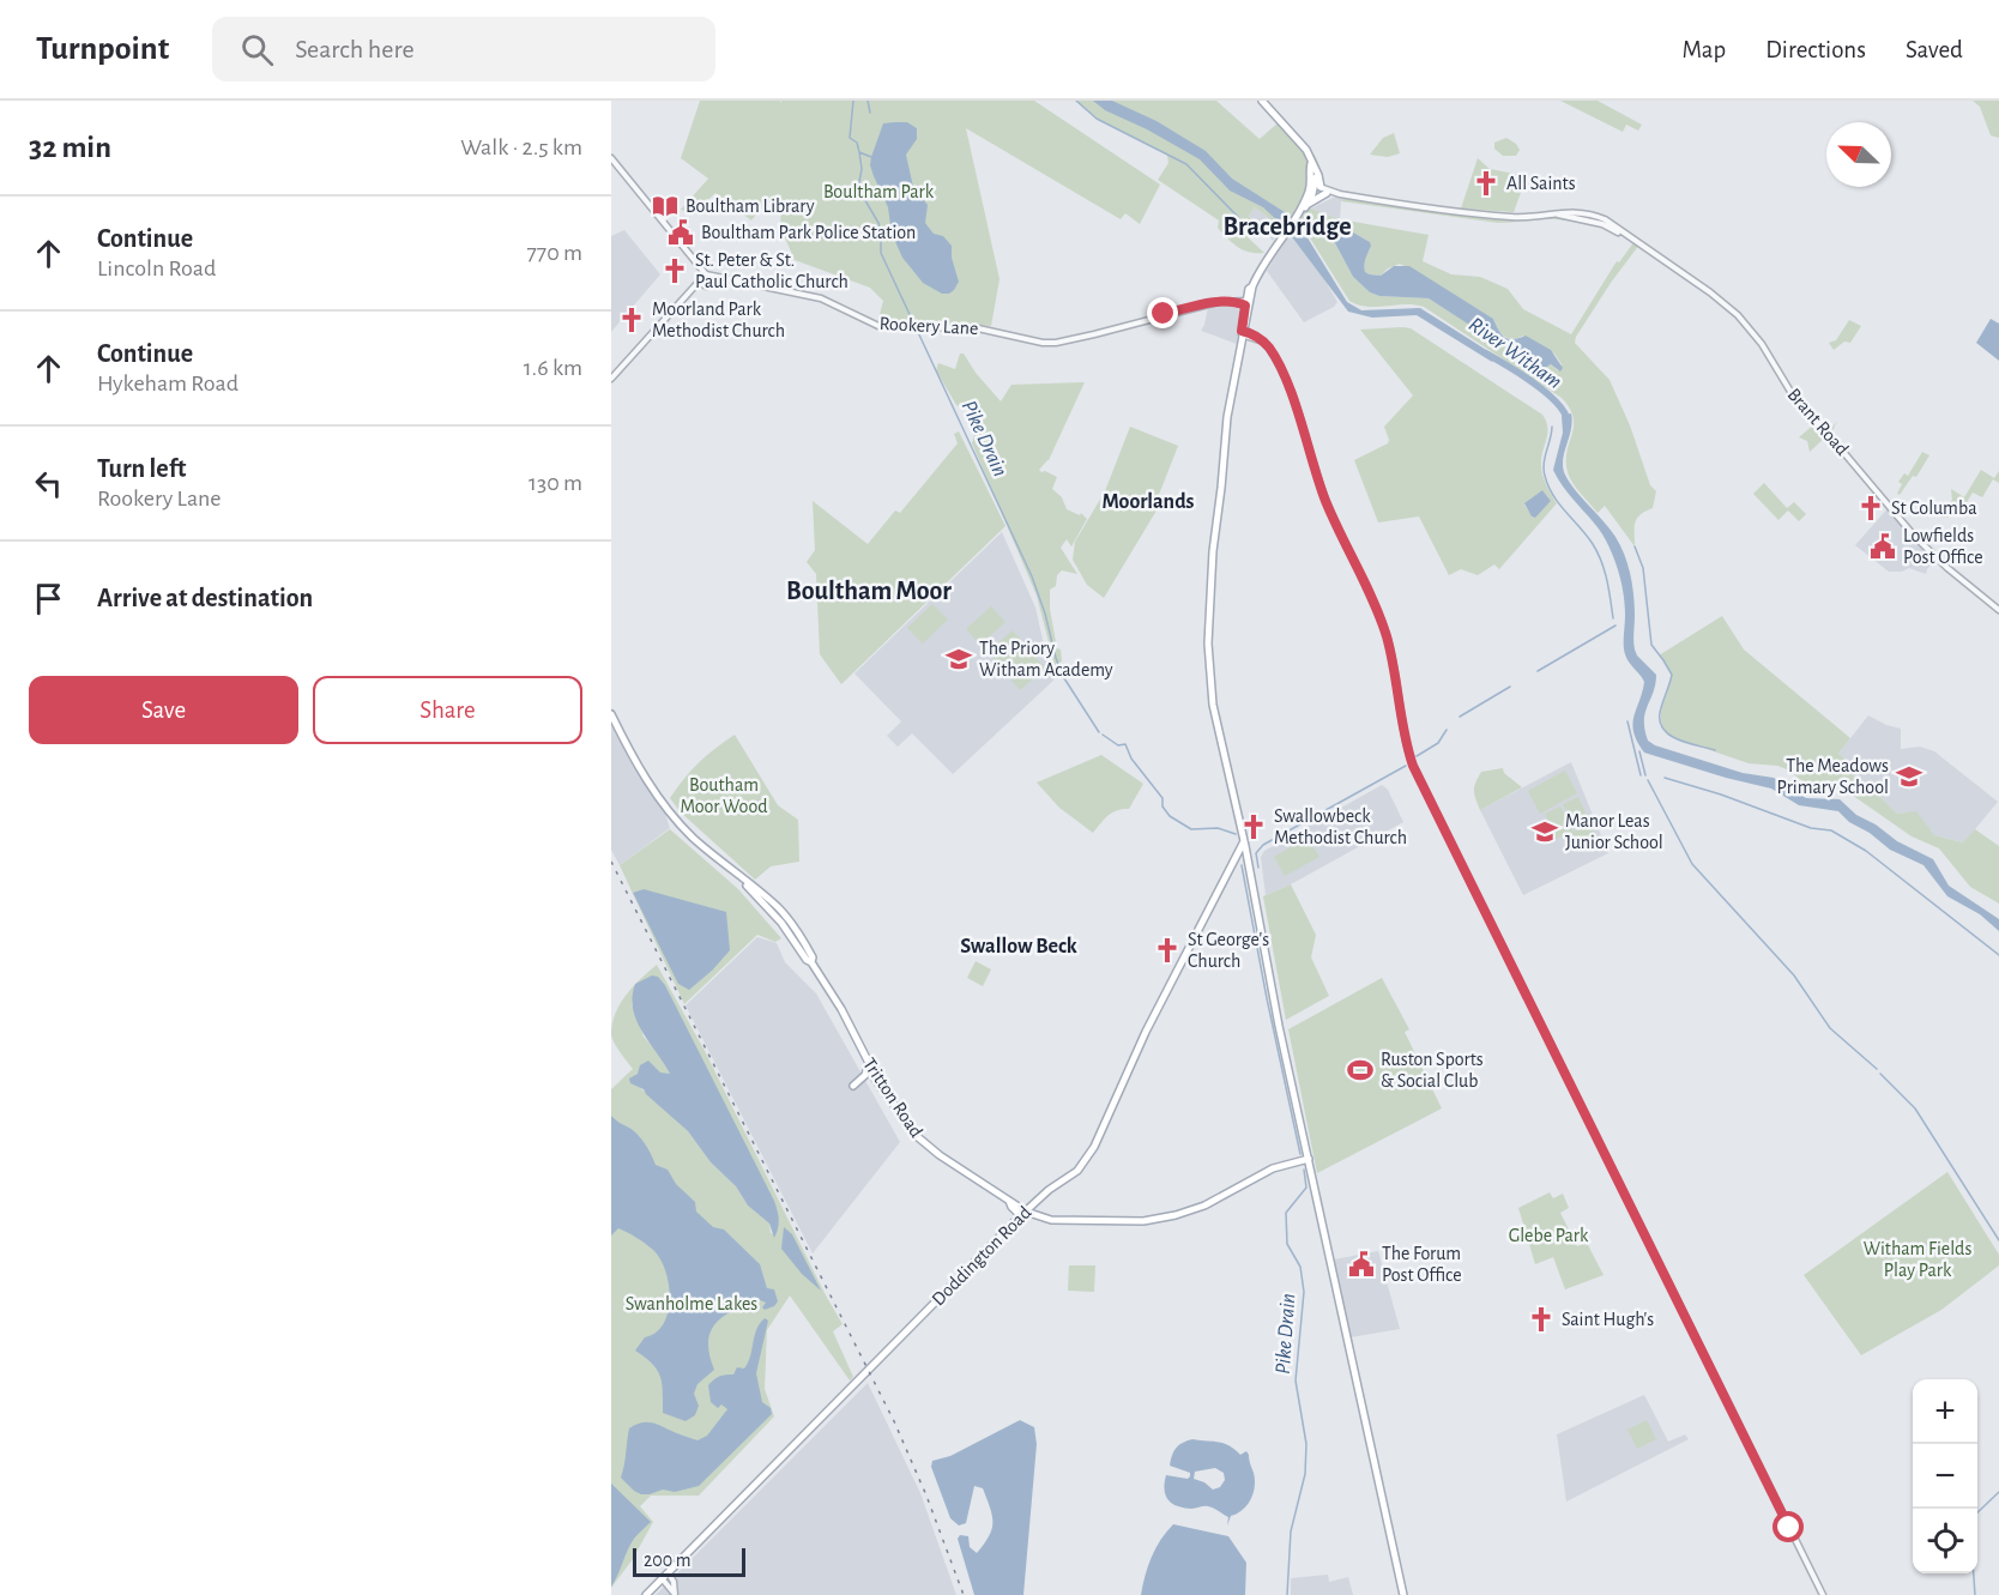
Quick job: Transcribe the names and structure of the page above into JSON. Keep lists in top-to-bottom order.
{
  "streets": {
    "main road": ["Tritton Road", "Doddington Road"],
    "street": ["Rookery Lane", "Brant Road"]
  },
  "crossings": [
    ["Tritton Road", "Doddington Road"]
  ],
  "districts": [
    "Bracebridge",
    "Moorlands",
    "Boultham Moor",
    "Swallow Beck"
  ],
  "water": ["River Witham", "Pike Drain"],
  "parks": [
    "Boultham Park",
    "Boutham Moor Wood",
    "Glebe Park",
    "Witham Fields Play Park",
    "Swanholme Lakes"
  ],
  "places": {
    "church": [
      "All Saints",
      "St. Peter & St. Paul Catholic Church",
      "Moorland Park Methodist Church",
      "St Columba",
      "Swallowbeck Methodist Church",
      "St George's Church",
      "Saint Hugh's"
    ],
    "library": ["Boultham Library"],
    "public building": ["Boultham Park Police Station", "Lowfields Post Office", "The Forum Post Office"],
    "school or university": ["The Priory Witham Academy", "The Meadows Primary School", "Manor Leas Junior School"],
    "sports": ["Ruston Sports & Social Club"]
  },
  "scale_bar": "200 m",
  "north": "top left",
  "page": {
    "header": "Turnpoint",
    "search": "Search here",
    "nav": ["Map", "Directions", "Saved"],
    "heading": ["32 min", "Walk · 2.5 km"],
    "list": [
      ["Continue", "Lincoln Road", "770 m"],
      ["Continue", "Hykeham Road", "1.6 km"],
      ["Turn left", "Rookery Lane", "130 m"],
      "Arrive at destination"
    ],
    "buttons": ["Save", "Share"],
    "map_buttons": ["+", "−"],
    "scale": "200 m"
  }
}
